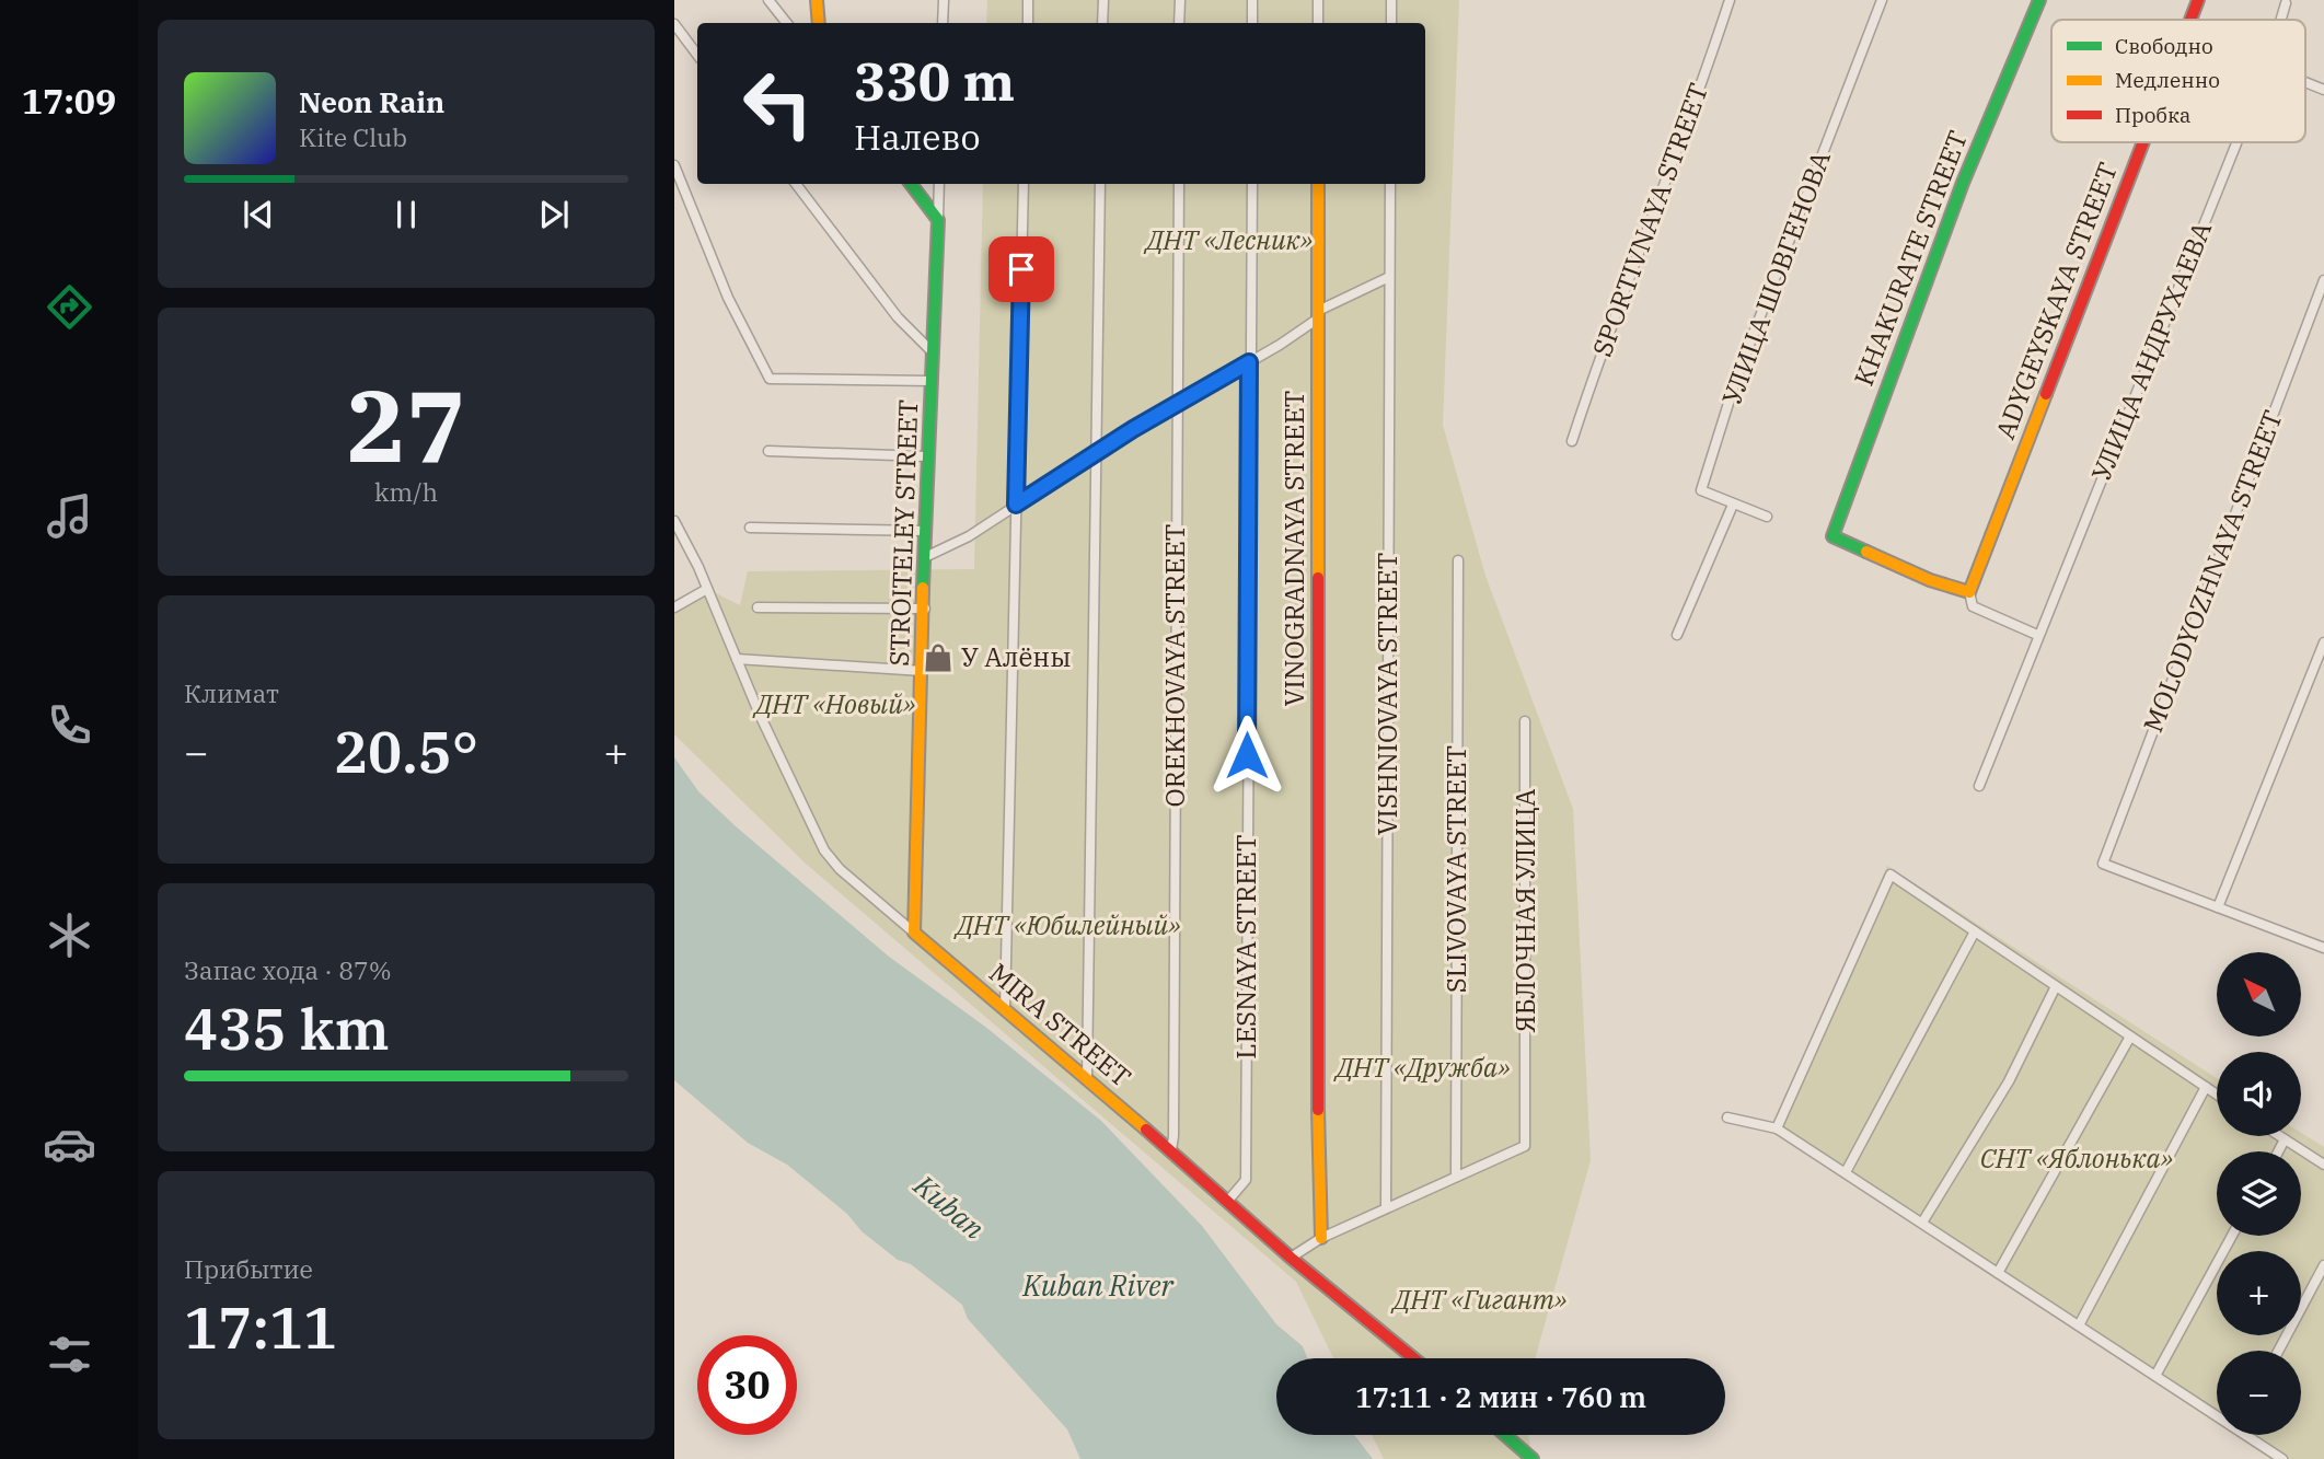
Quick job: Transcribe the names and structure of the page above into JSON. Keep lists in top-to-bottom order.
{
  "streets": {
    "street": [
      "SPORTIVNAYA STREET",
      "KHAKURATE STREET",
      "УЛИЦА ШОВГЕНОВА",
      "ADYGEYSKAYA STREET",
      "УЛИЦА АНДРУХАЕВА",
      "STROITELEY STREET",
      "VINOGRADNAYA STREET",
      "MOLODYOZHNAYA STREET",
      "OREKHOVAYA STREET",
      "VISHNIOVAYA STREET",
      "SLIVOVAYA STREET",
      "ЯБЛОЧНАЯ УЛИЦА",
      "LESNAYA STREET",
      "MIRA STREET"
    ]
  },
  "crossings": [
    ["KHAKURATE STREET", "ADYGEYSKAYA STREET"],
    ["STROITELEY STREET", "MIRA STREET"],
    ["OREKHOVAYA STREET", "MIRA STREET"],
    ["SLIVOVAYA STREET", "ЯБЛОЧНАЯ УЛИЦА"],
    ["LESNAYA STREET", "MIRA STREET"]
  ],
  "water": ["Kuban", "Kuban River"],
  "parks": [
    "ДНТ «Лесник»",
    "ДНТ «Новый»",
    "ДНТ «Юбилейный»",
    "ДНТ «Дружба»",
    "СНТ «Яблонька»",
    "ДНТ «Гигант»"
  ],
  "places": {
    "shop": ["У Алёны"]
  },
  "legend": ["Свободно", "Медленно", "Пробка"],
  "north": "top left",
  "page": {
    "tabs": "17:09",
    "turn": ["330 m", "Налево"],
    "song": ["Neon Rain", "Kite Club"],
    "tile": [
      ["27", "km/h"],
      "Климат",
      ["Запас хода · 87%", "435 km"],
      ["Прибытие", "17:11"]
    ],
    "heat": ["−", "20.5°", "+"],
    "map_buttons": ["+", "−"],
    "limit": "30",
    "trip": "17:11 · 2 мин · 760 m"
  }
}
